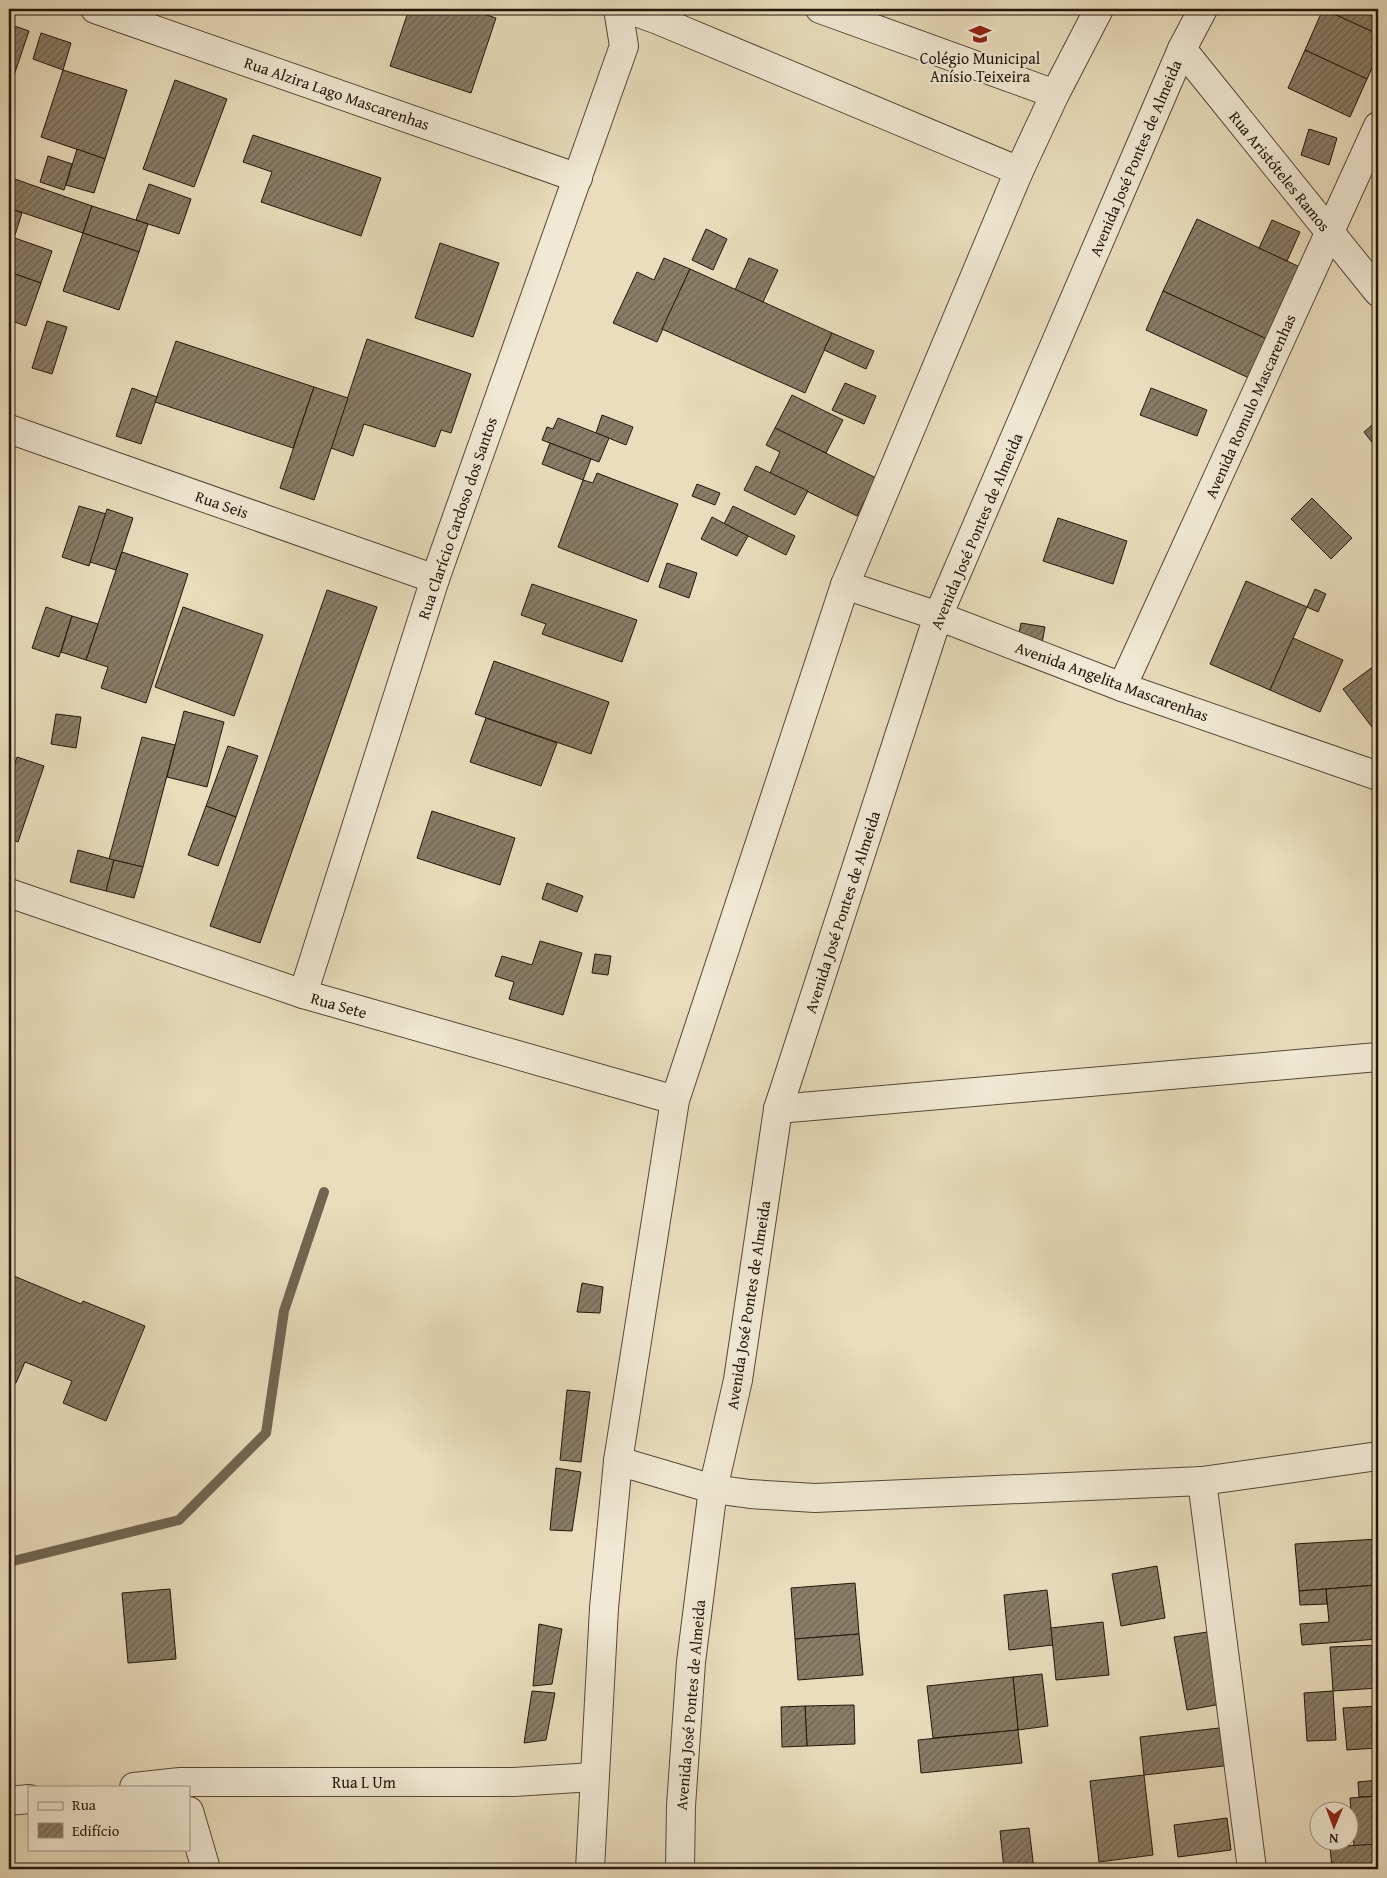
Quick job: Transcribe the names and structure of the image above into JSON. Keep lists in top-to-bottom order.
{
  "streets": {
    "street": [
      "Rua Alzira Lago Mascarenhas",
      "Avenida José Pontes de Almeida",
      "Rua Aristóteles Ramos",
      "Avenida Romulo Mascarenhas",
      "Rua Seis",
      "Rua Clarício Cardoso dos Santos",
      "Avenida Angelita Mascarenhas",
      "Rua Sete",
      "Rua L Um"
    ]
  },
  "crossings": [
    ["Rua Alzira Lago Mascarenhas", "Rua Clarício Cardoso dos Santos"],
    ["Avenida José Pontes de Almeida", "Rua Aristóteles Ramos"],
    ["Avenida José Pontes de Almeida", "Avenida Angelita Mascarenhas"],
    ["Rua Aristóteles Ramos", "Avenida Romulo Mascarenhas"],
    ["Avenida Romulo Mascarenhas", "Avenida Angelita Mascarenhas"],
    ["Rua Seis", "Rua Clarício Cardoso dos Santos"],
    ["Rua Clarício Cardoso dos Santos", "Rua Sete"]
  ],
  "places": {
    "school or university": ["Colégio Municipal Anísio Teixeira"]
  },
  "legend": ["Rua", "Edifício"],
  "north": "bottom"
}
